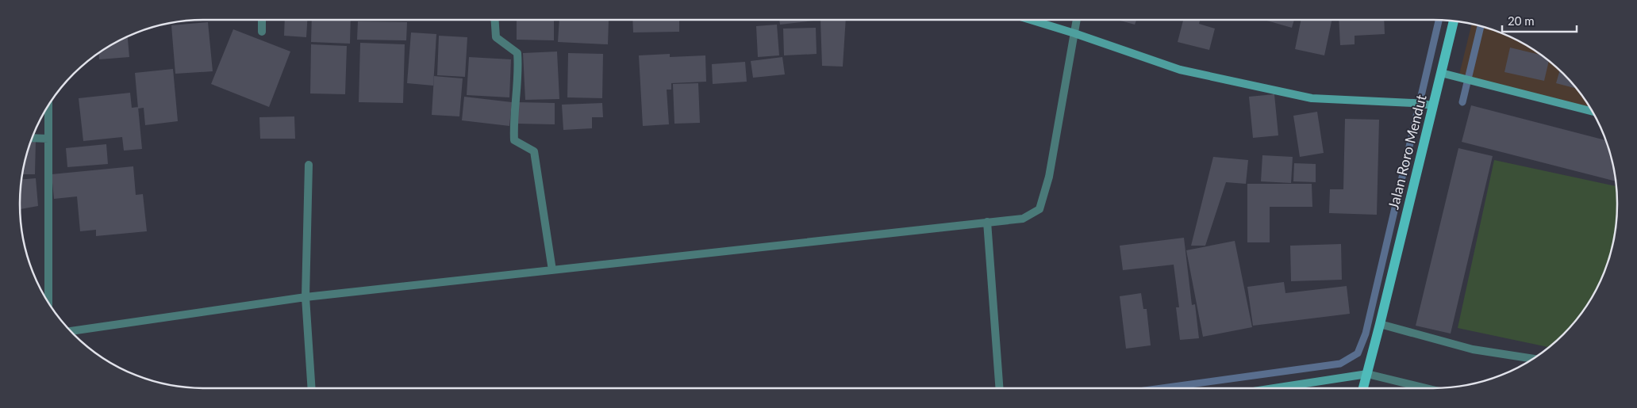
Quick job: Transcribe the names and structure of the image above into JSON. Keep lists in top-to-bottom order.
{
  "streets": {
    "main road": ["Jalan Roro Mendut"]
  },
  "scale_bar": "20 m"
}
